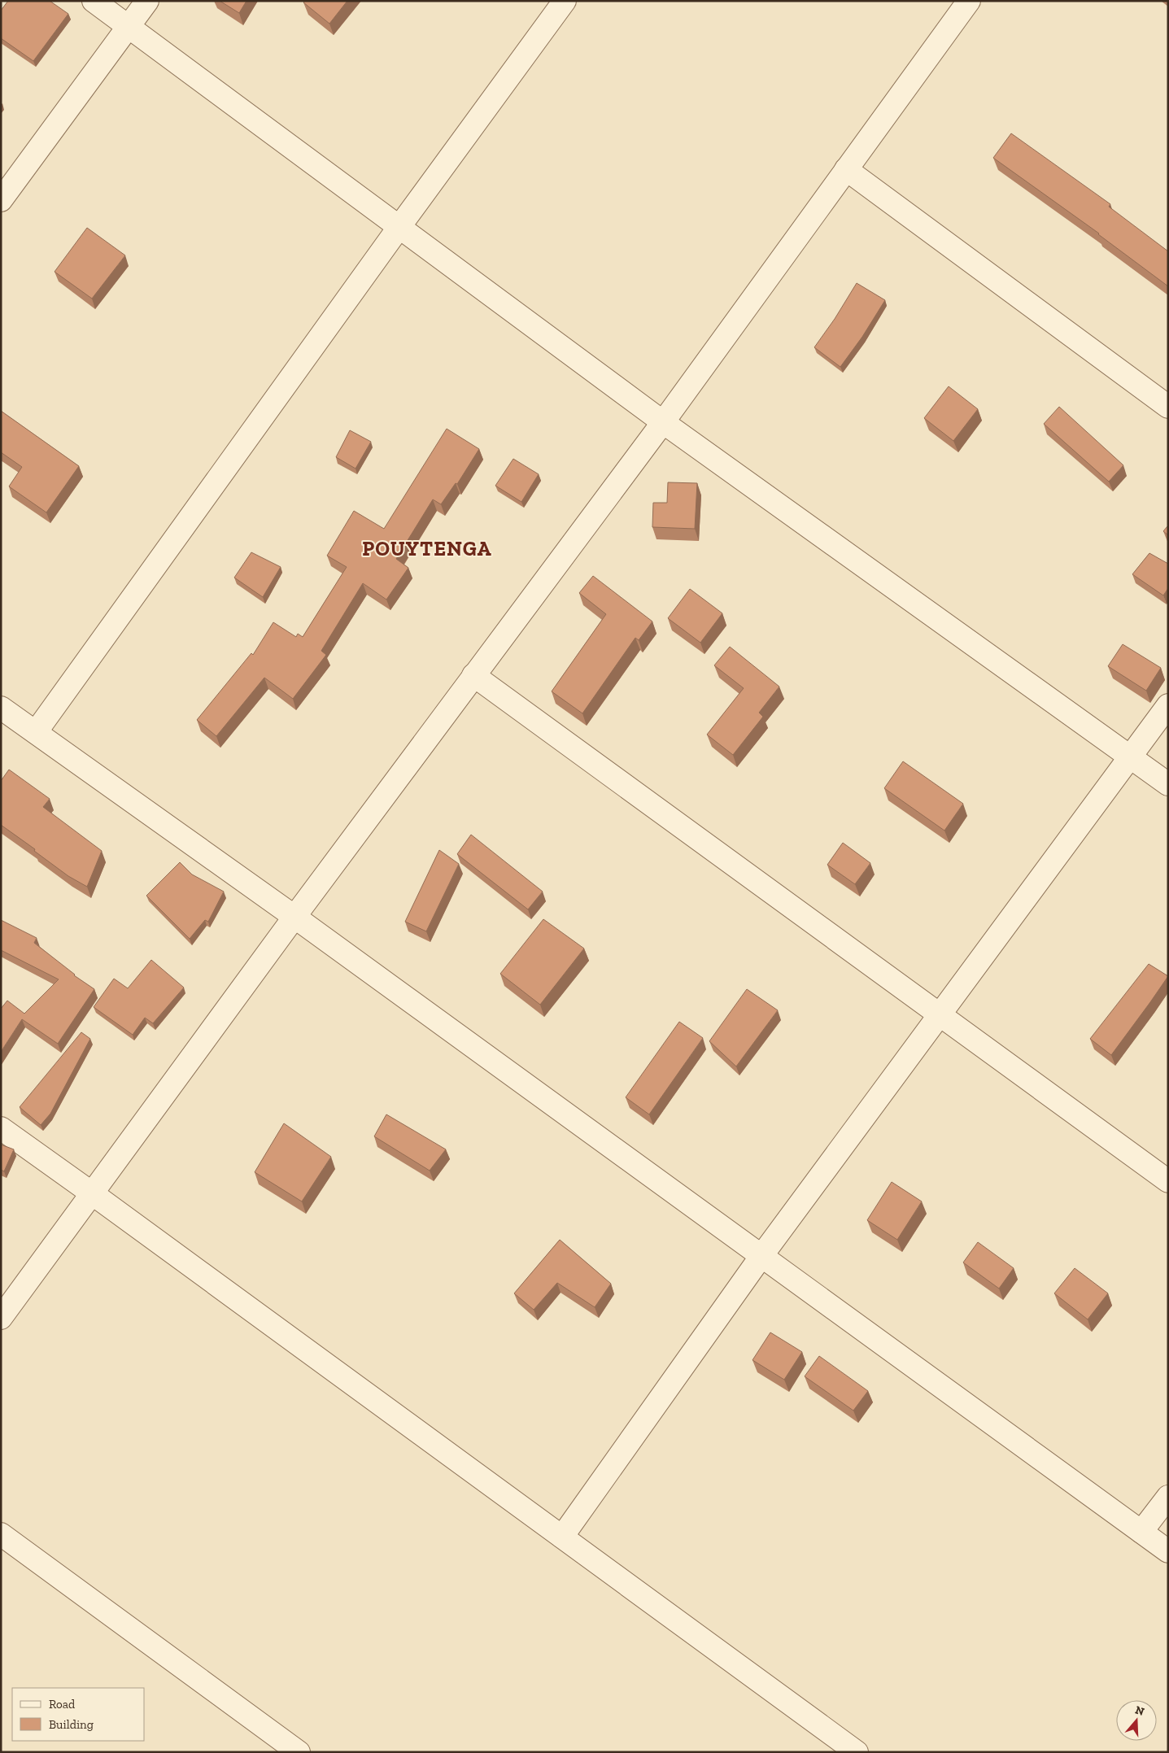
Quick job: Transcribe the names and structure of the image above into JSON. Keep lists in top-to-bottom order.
{
  "districts": ["POUYTENGA"],
  "legend": ["Road", "Building"],
  "north": "top"
}
